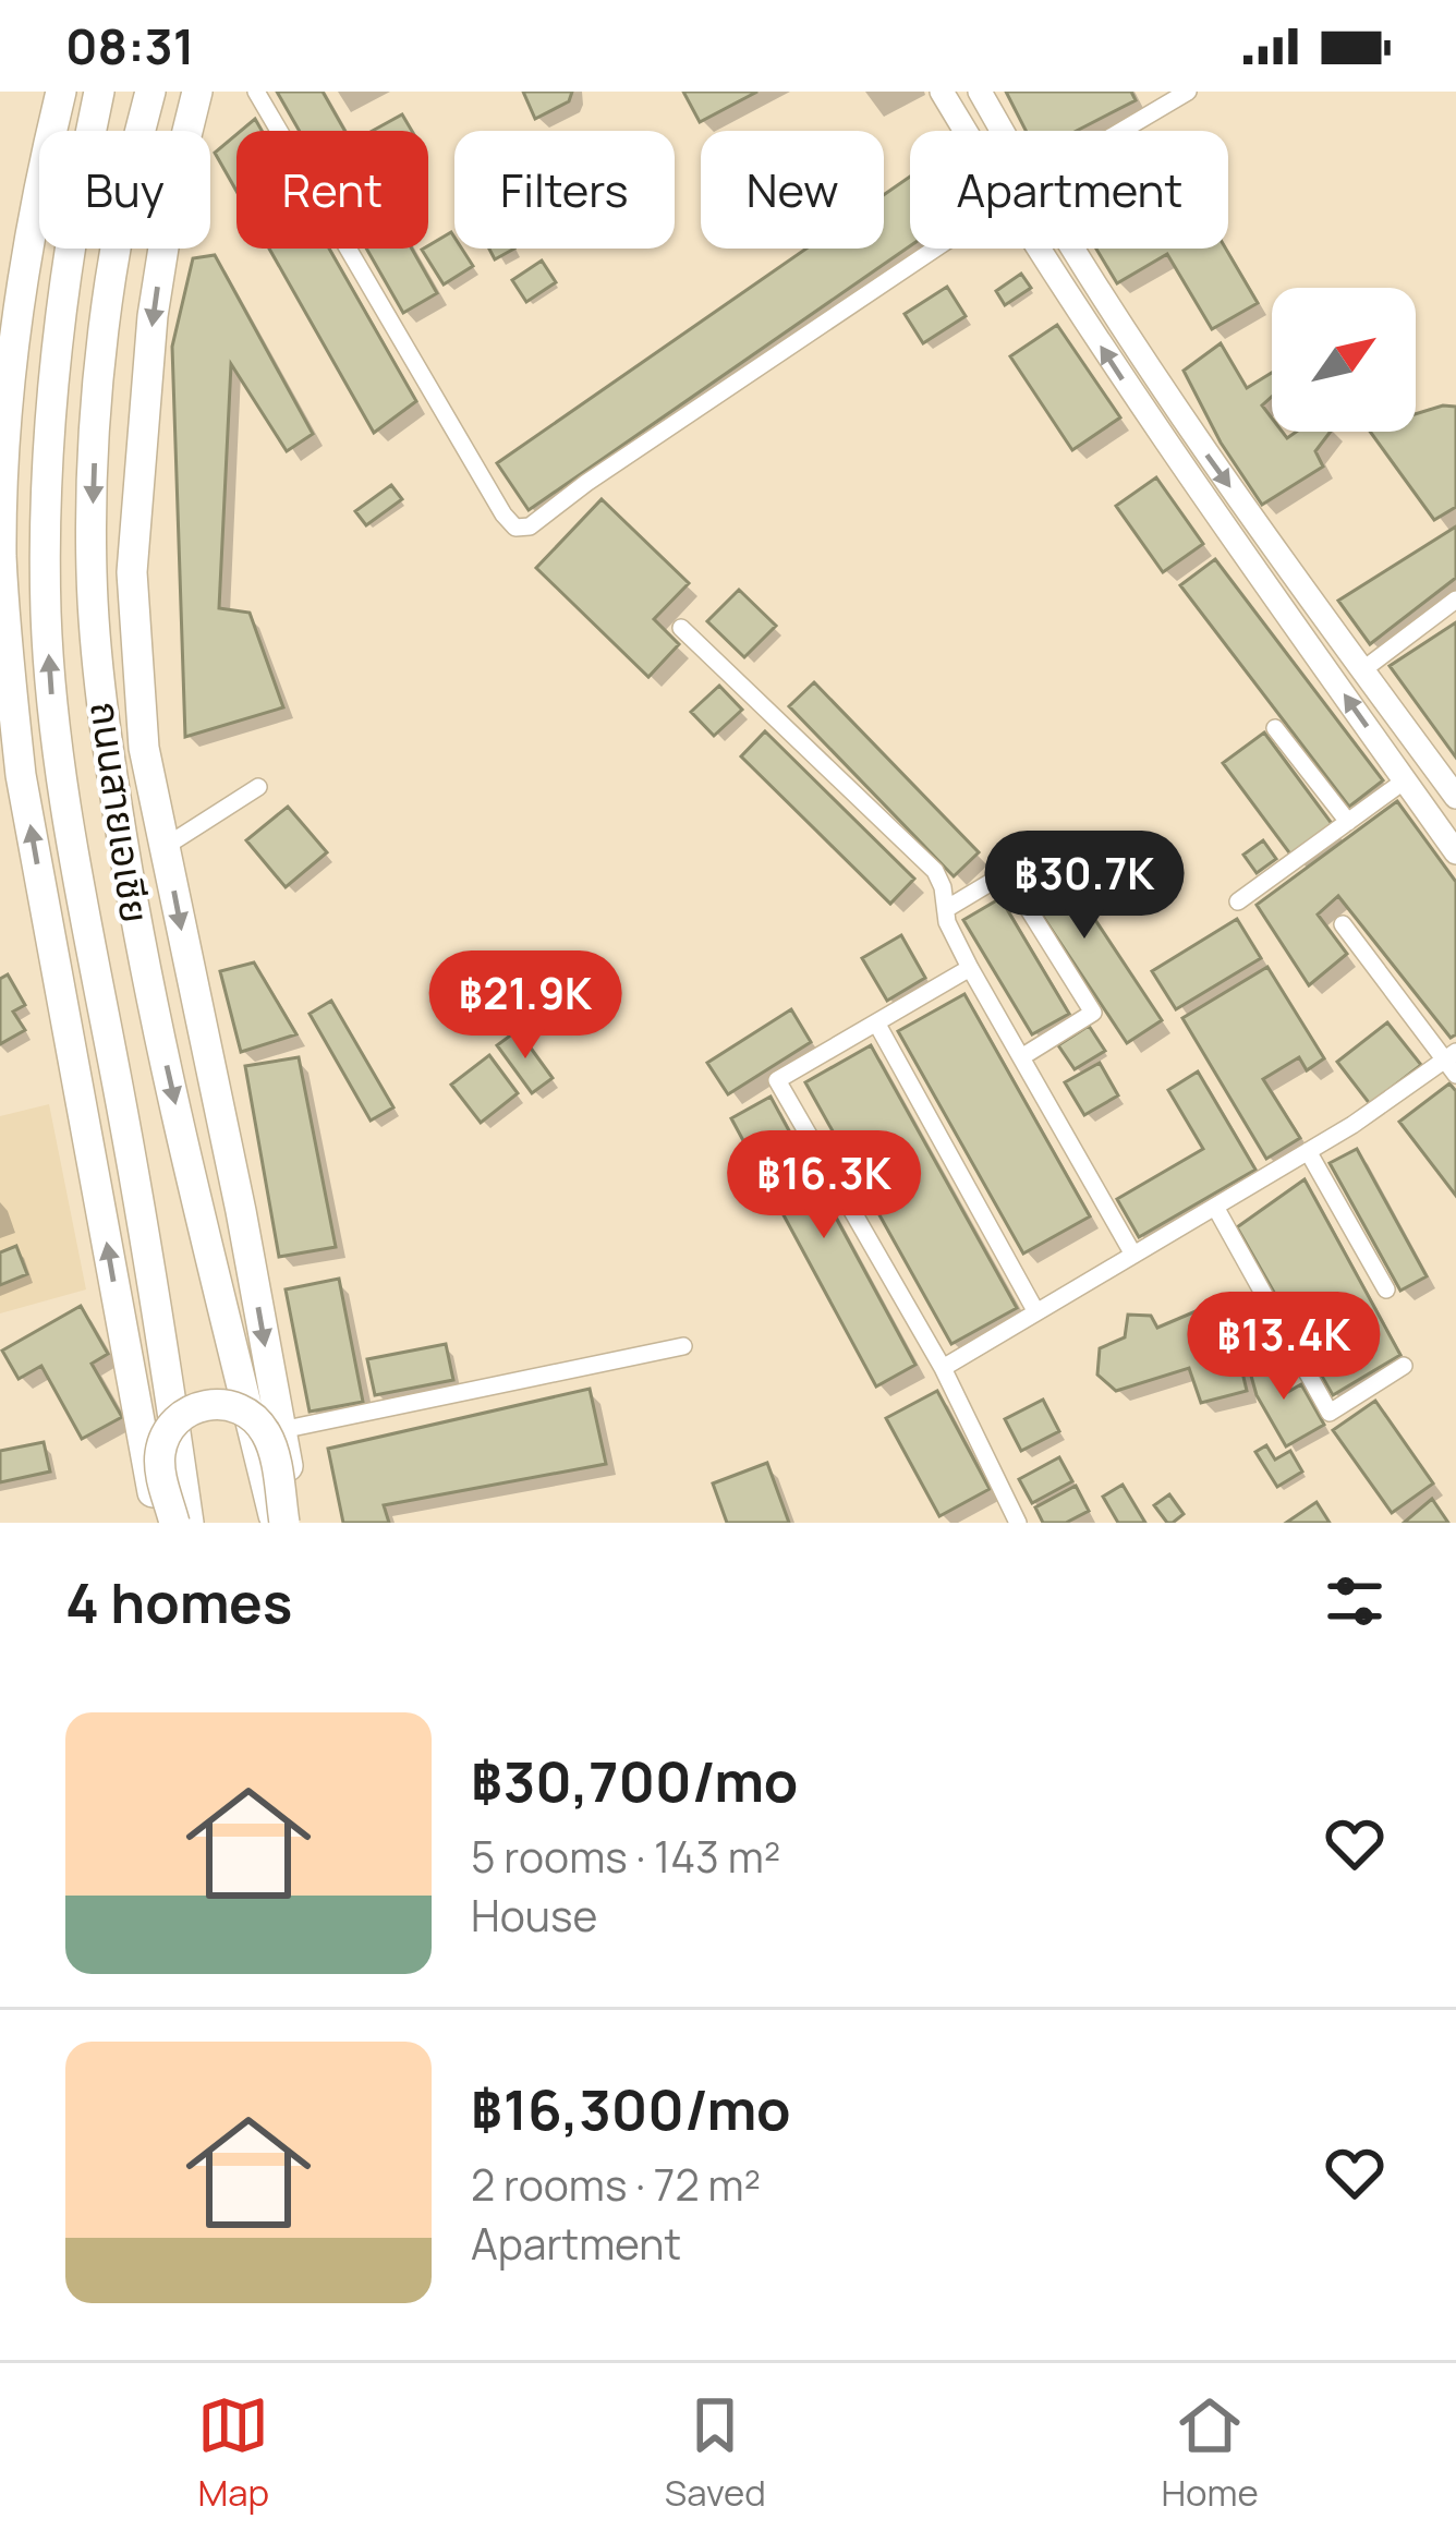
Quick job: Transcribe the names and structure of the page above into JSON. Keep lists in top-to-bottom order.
{
  "streets": {
    "highway": ["ถนนสายเอเชีย"]
  },
  "north": "top right",
  "page": {
    "status": "08:31",
    "chip": [
      "Buy",
      "Rent",
      "Filters",
      "New",
      "Apartment"
    ],
    "price": [
      "฿30.7K",
      "฿21.9K",
      "฿16.3K",
      "฿13.4K"
    ],
    "heading": "4 homes",
    "list": [
      {
        "name": "฿30,700/mo",
        "note": "5 rooms · 143 m² · House"
      },
      {
        "name": "฿16,300/mo",
        "note": "2 rooms · 72 m² · Apartment"
      }
    ],
    "tabs": ["Map", "Saved", "Home"]
  }
}
